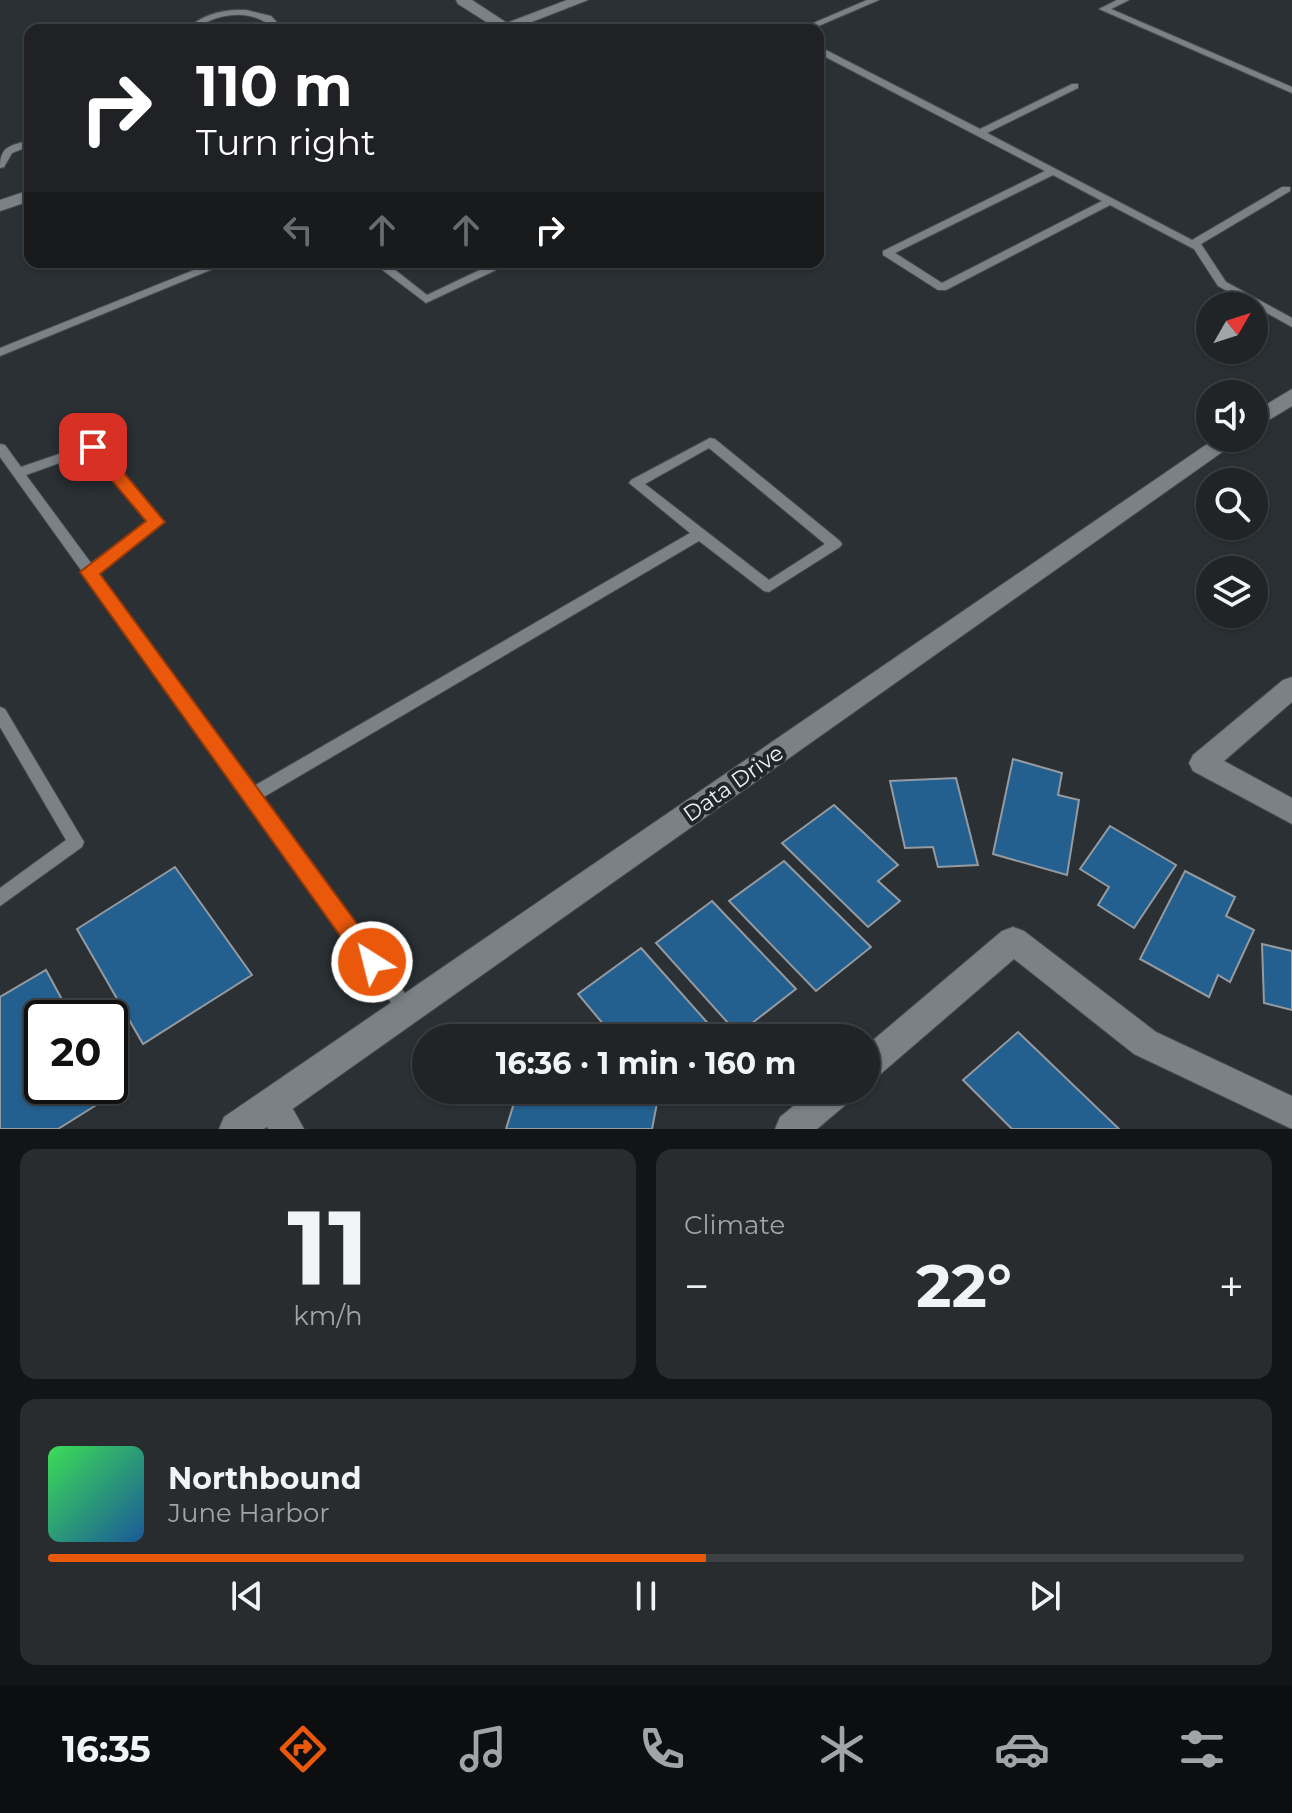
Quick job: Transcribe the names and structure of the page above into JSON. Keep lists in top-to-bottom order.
{
  "streets": {
    "street": ["Data Drive"]
  },
  "north": "top right",
  "page": {
    "turn": ["110 m", "Turn right"],
    "limit": "20",
    "trip": "16:36 · 1 min · 160 m",
    "tile": [
      ["11", "km/h"],
      "Climate"
    ],
    "heat": ["−", "22°", "+"],
    "song": ["Northbound", "June Harbor"],
    "tabs": "16:35"
  }
}
